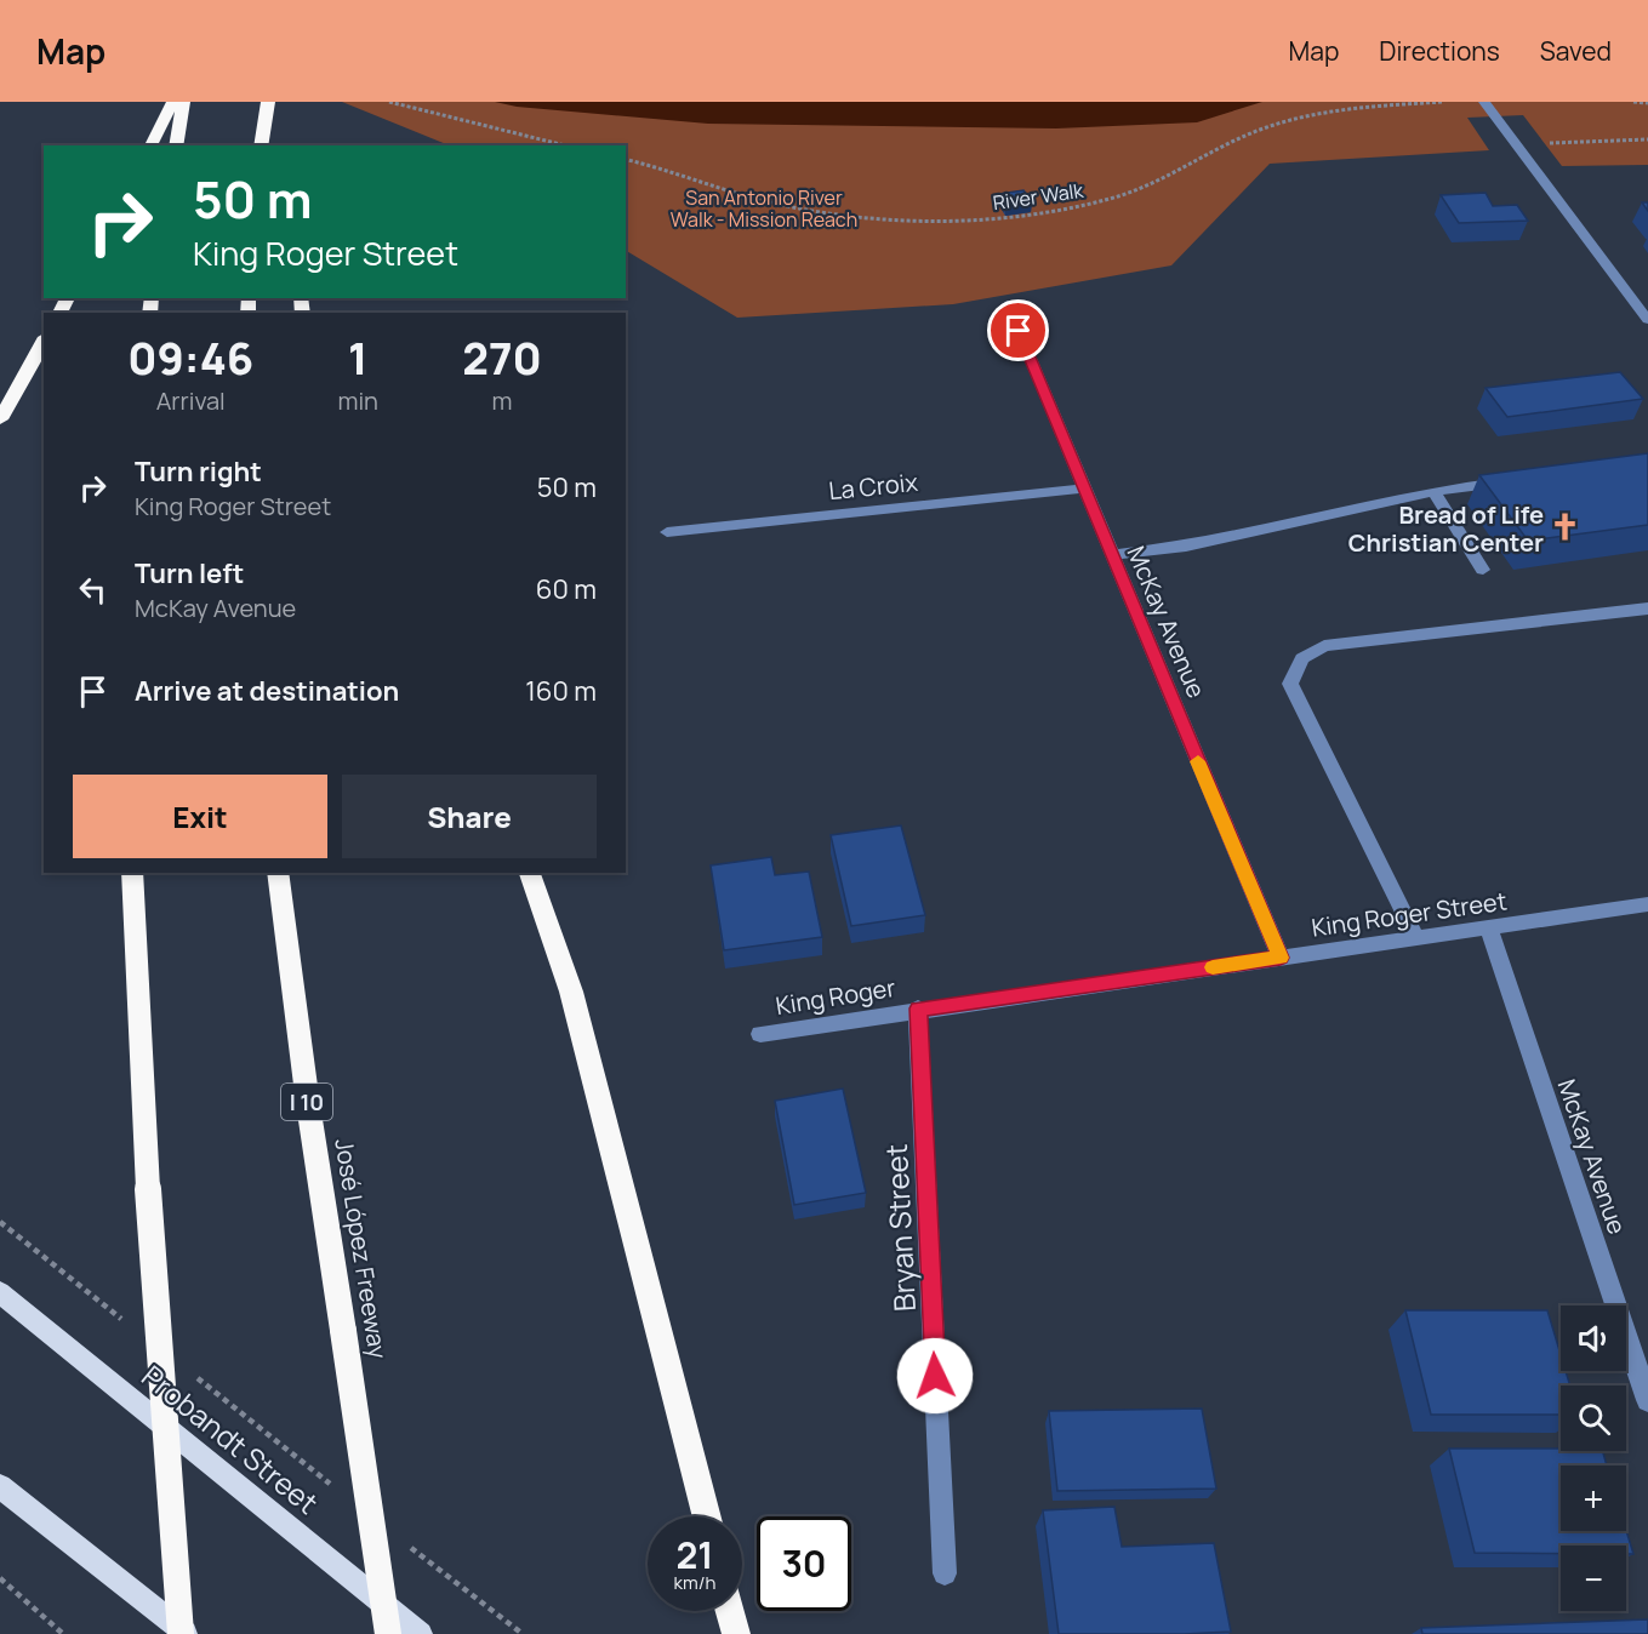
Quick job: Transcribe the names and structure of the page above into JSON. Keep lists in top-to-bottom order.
{
  "streets": {
    "highway": ["I 10", "José López Freeway"],
    "main road": ["Probandt Street"],
    "street": [
      "La Croix",
      "McKay Avenue",
      "King Roger Street",
      "King Roger",
      "Bryan Street"
    ],
    "path": ["River Walk"]
  },
  "crossings": [
    ["La Croix", "McKay Avenue"],
    ["McKay Avenue", "King Roger Street"],
    ["King Roger Street", "King Roger"],
    ["King Roger Street", "Bryan Street"],
    ["King Roger", "Bryan Street"]
  ],
  "parks": ["San Antonio River Walk - Mission Reach"],
  "places": {
    "church": ["Bread of Life Christian Center"]
  },
  "page": {
    "header": "Map",
    "nav": ["Map", "Directions", "Saved"],
    "turn": ["50 m", "King Roger Street"],
    "eta": [
      "09:46",
      "Arrival",
      "1",
      "min",
      "270",
      "m"
    ],
    "list": [
      {
        "name": "Turn right",
        "note": "King Roger Street",
        "value": "50 m"
      },
      {
        "name": "Turn left",
        "note": "McKay Avenue",
        "value": "60 m"
      },
      {
        "name": "Arrive at destination",
        "value": "160 m"
      }
    ],
    "buttons": ["Exit", "Share"],
    "map_buttons": ["+", "−"],
    "speed": "21 km/h",
    "limit": "30"
  }
}
